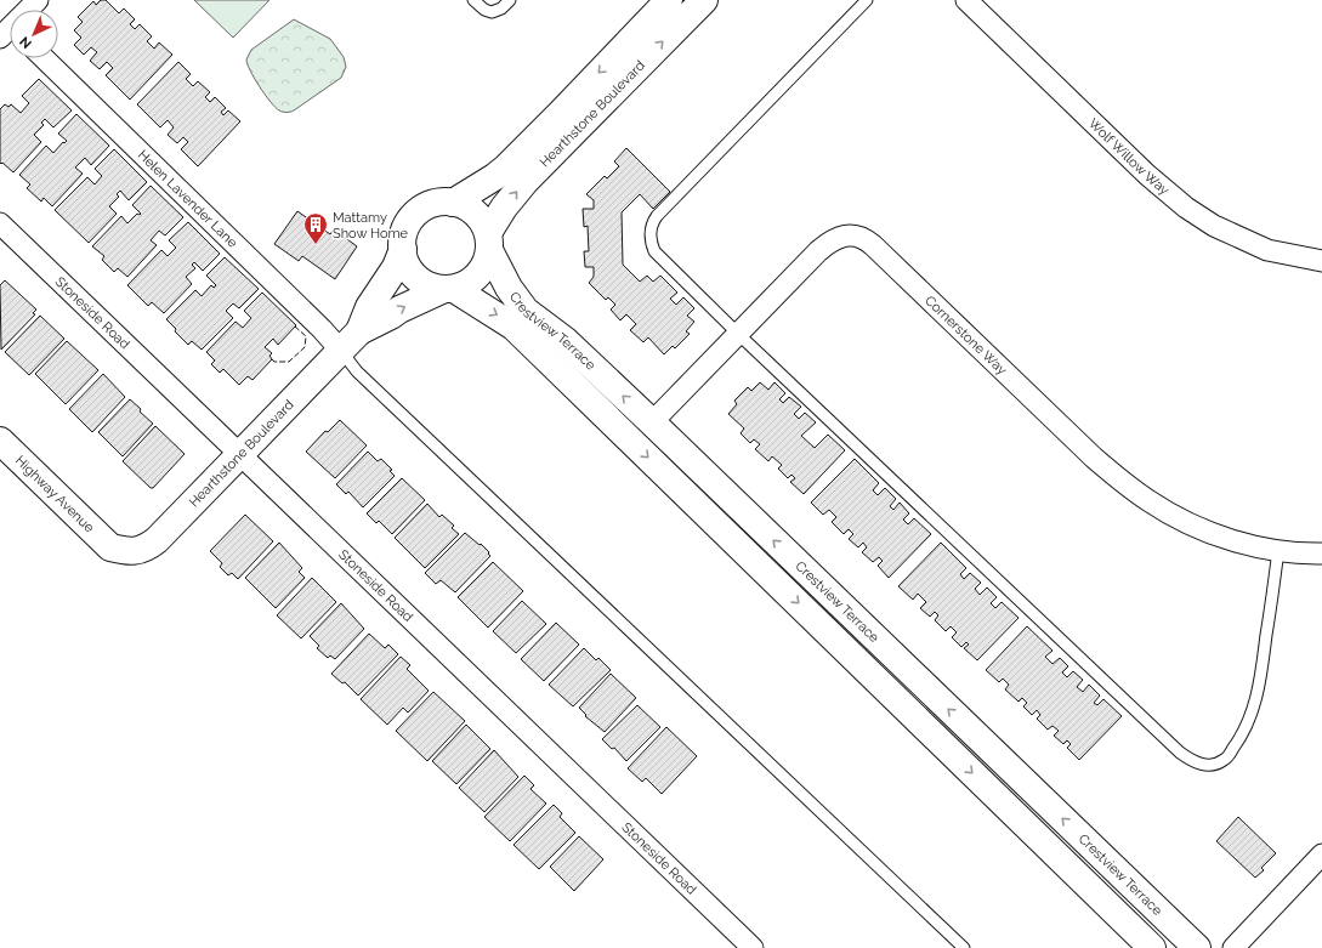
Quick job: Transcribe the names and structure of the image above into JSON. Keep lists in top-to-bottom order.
{
  "streets": {
    "street": [
      "Hearthstone Boulevard",
      "Wolf Willow Way",
      "Helen Lavender Lane",
      "Stoneside Road",
      "Crestview Terrace",
      "Cornerstone Way",
      "Highway Avenue"
    ]
  },
  "crossings": [
    ["Hearthstone Boulevard", "Helen Lavender Lane"],
    ["Hearthstone Boulevard", "Stoneside Road"],
    ["Hearthstone Boulevard", "Crestview Terrace"],
    ["Hearthstone Boulevard", "Highway Avenue"],
    ["Crestview Terrace", "Cornerstone Way"]
  ],
  "places": {
    "building": ["Mattamy Show Home"]
  },
  "north": "bottom left"
}
